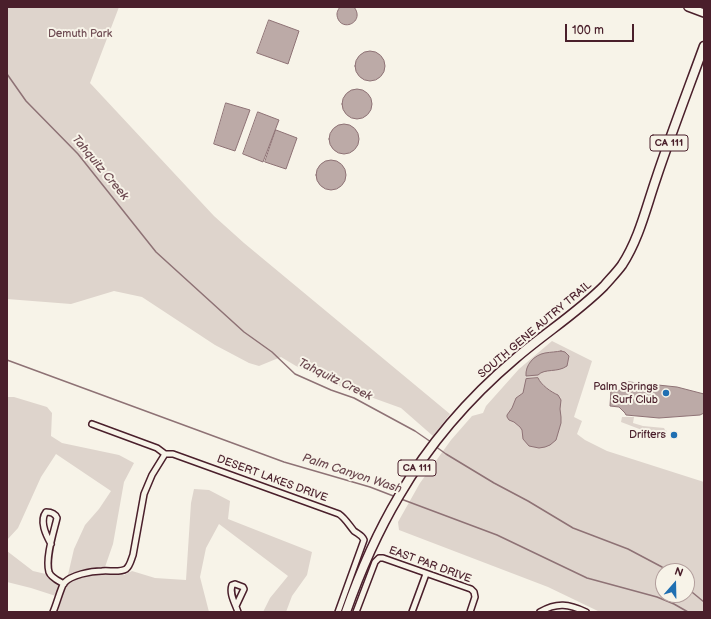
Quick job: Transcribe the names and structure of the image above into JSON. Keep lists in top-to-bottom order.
{
  "streets": {
    "main road": ["CA 111", "SOUTH GENE AUTRY TRAIL"],
    "street": ["DESERT LAKES DRIVE", "EAST PAR DRIVE"]
  },
  "water": ["Tahquitz Creek", "Palm Canyon Wash"],
  "parks": ["Demuth Park"],
  "places": ["Palm Springs Surf Club", "Drifters"],
  "scale_bar": "100 m",
  "north": "top"
}
